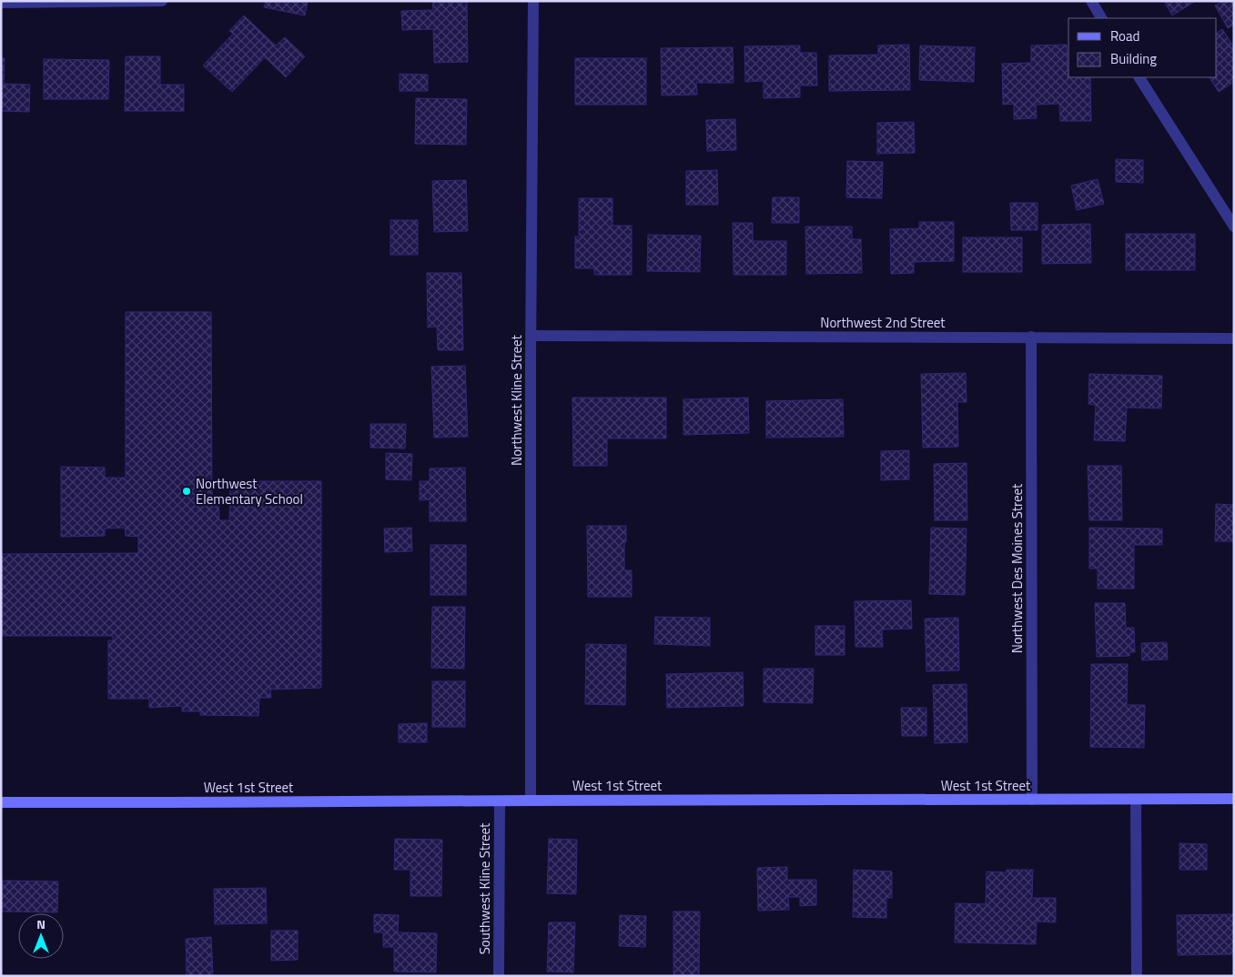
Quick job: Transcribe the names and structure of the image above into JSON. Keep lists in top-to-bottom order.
{
  "streets": {
    "main road": ["West 1st Street"],
    "street": [
      "Northwest 2nd Street",
      "Northwest Kline Street",
      "Northwest Des Moines Street",
      "Southwest Kline Street"
    ]
  },
  "crossings": [
    ["Northwest 2nd Street", "Northwest Kline Street"],
    ["Northwest 2nd Street", "Northwest Des Moines Street"],
    ["Northwest Kline Street", "West 1st Street"],
    ["Northwest Des Moines Street", "West 1st Street"],
    ["West 1st Street", "Southwest Kline Street"]
  ],
  "places": ["Northwest Elementary School"],
  "legend": ["Road", "Building"],
  "north": "top"
}
